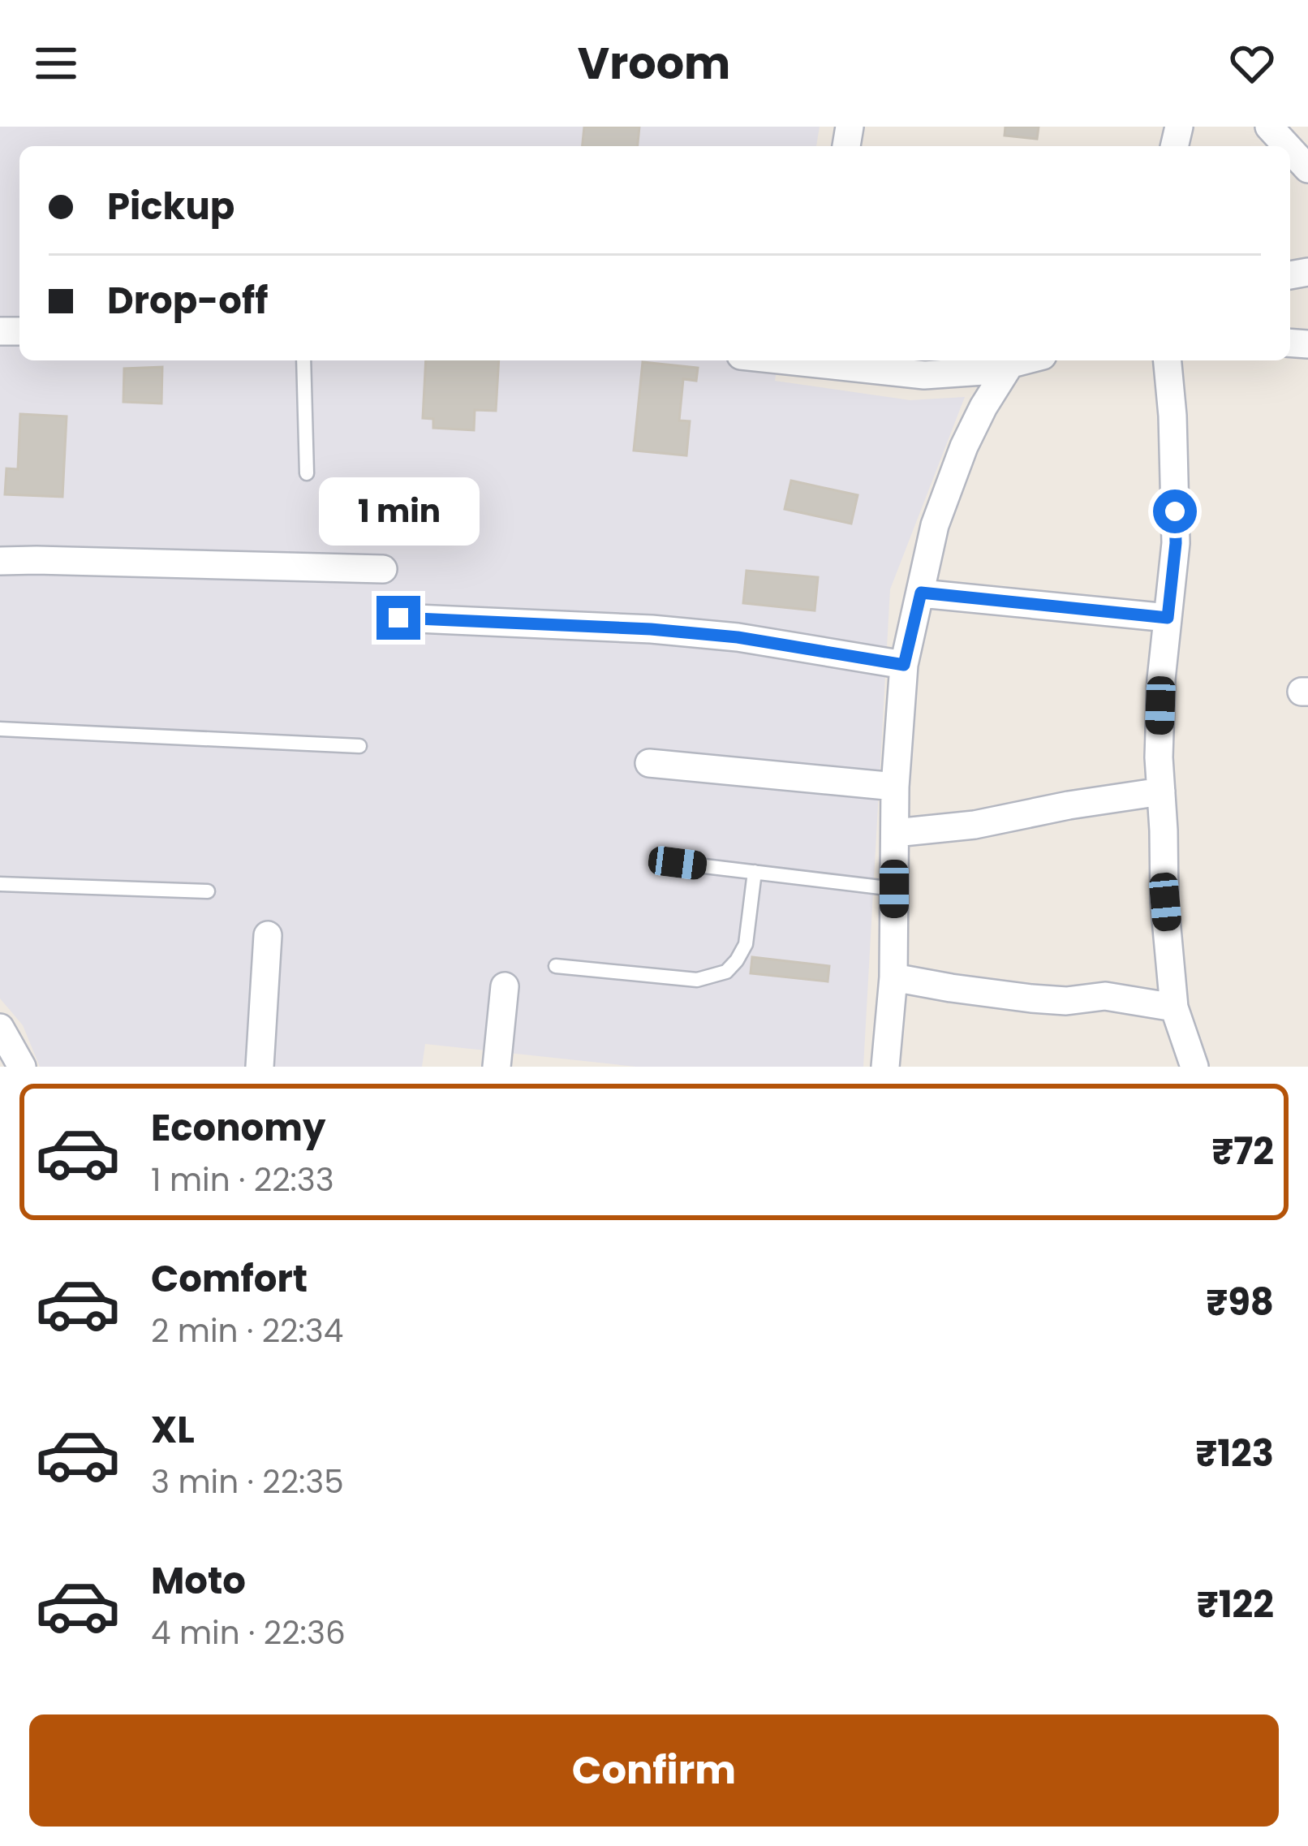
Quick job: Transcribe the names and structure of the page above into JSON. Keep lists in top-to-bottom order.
{
  "page": {
    "header": "Vroom",
    "banner": ["Pickup", "Drop-off"],
    "bubble": "1 min",
    "list": [
      {
        "name": "Economy",
        "note": "1 min · 22:33",
        "value": "₹72"
      },
      {
        "name": "Comfort",
        "note": "2 min · 22:34",
        "value": "₹98"
      },
      {
        "name": "XL",
        "note": "3 min · 22:35",
        "value": "₹123"
      },
      {
        "name": "Moto",
        "note": "4 min · 22:36",
        "value": "₹122"
      }
    ],
    "buttons": "Confirm"
  }
}
